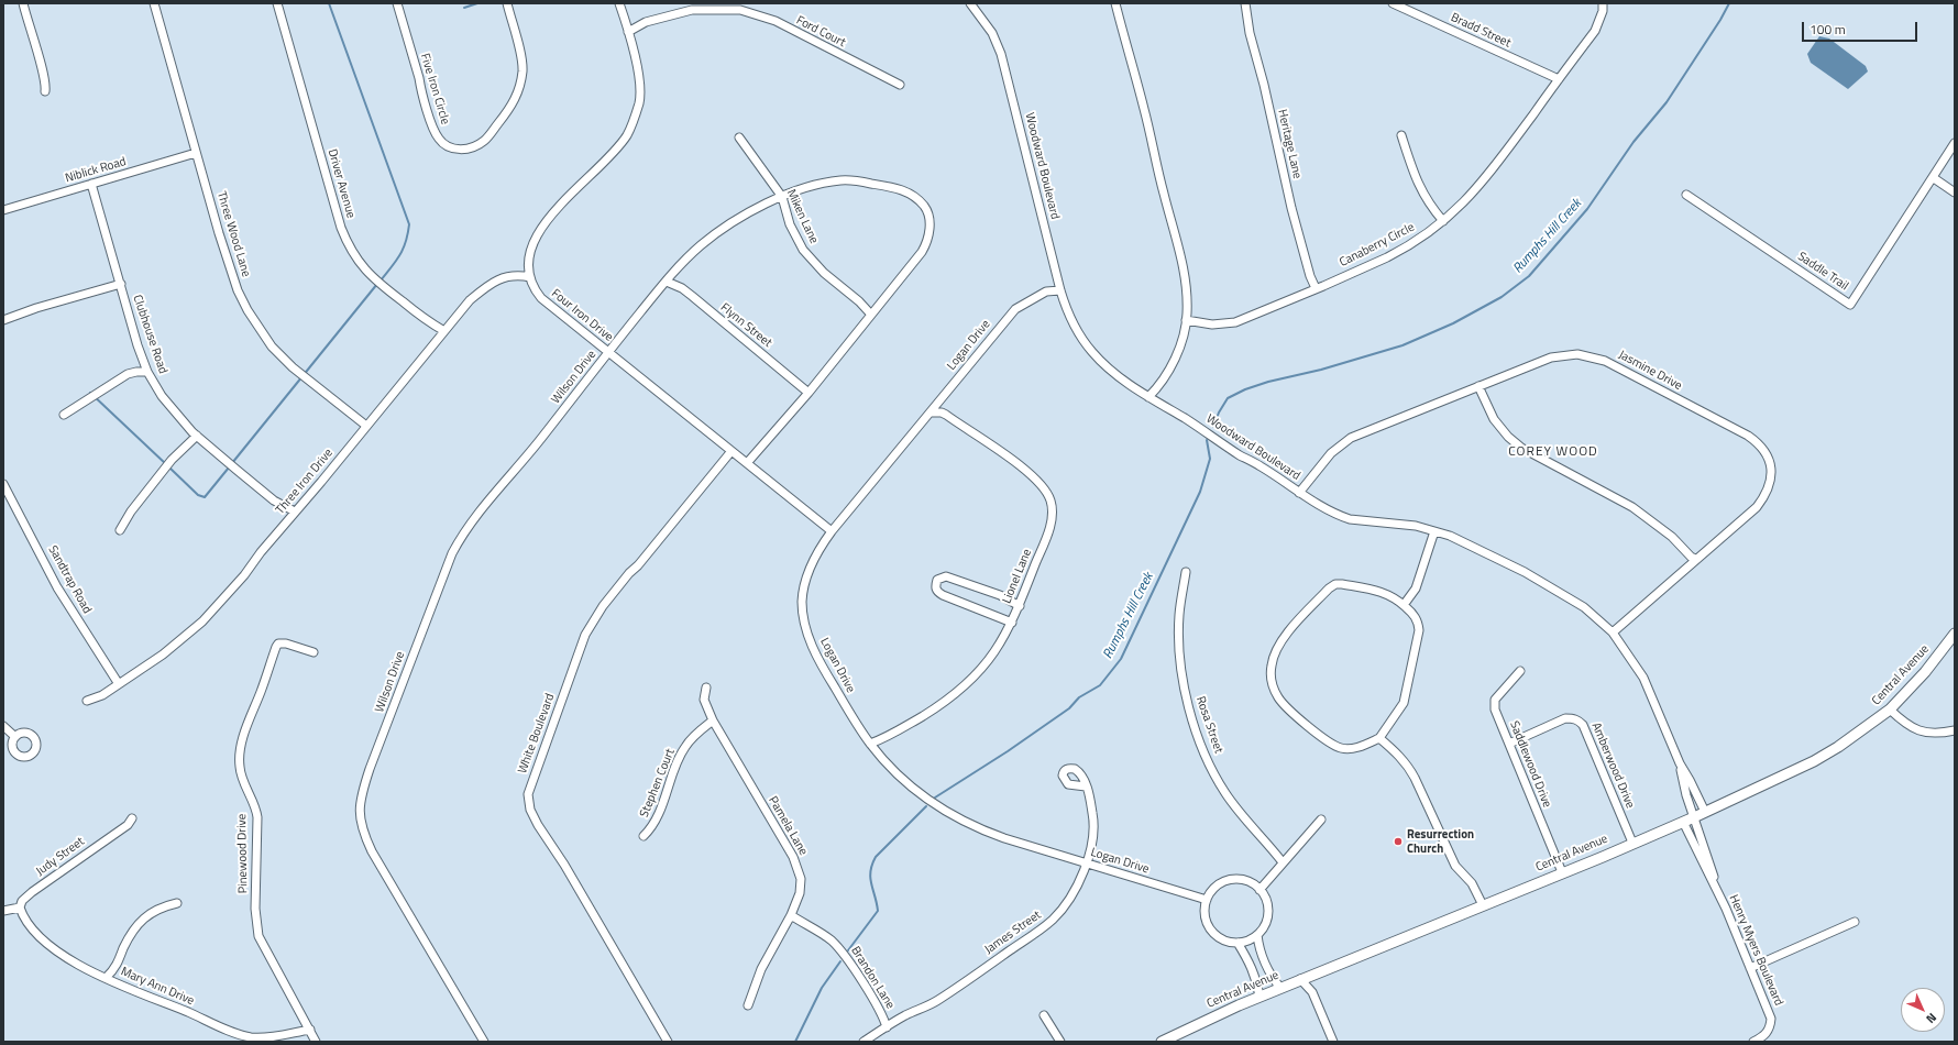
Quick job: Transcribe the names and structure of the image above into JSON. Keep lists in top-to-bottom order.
{
  "streets": {
    "street": [
      "Bradd Street",
      "Ford Court",
      "Five Iron Circle",
      "Heritage Lane",
      "Woodward Boulevard",
      "Niblick Road",
      "Driver Avenue",
      "Miken Lane",
      "Three Wood Lane",
      "Canaberry Circle",
      "Saddle Trail",
      "Four Iron Drive",
      "Flynn Street",
      "Clubhouse Road",
      "Logan Drive",
      "Jasmine Drive",
      "Wilson Drive",
      "Three Iron Drive",
      "Lionel Lane",
      "Sandtrap Road",
      "Central Avenue",
      "Rosa Street",
      "White Boulevard",
      "Saddlewood Drive",
      "Amberwood Drive",
      "Stephen Court",
      "Pamela Lane",
      "Pinewood Drive",
      "Judy Street",
      "James Street",
      "Henry Myers Boulevard",
      "Brandon Lane",
      "Mary Ann Drive"
    ]
  },
  "crossings": [
    ["Bradd Street", "Canaberry Circle"],
    ["Ford Court", "Four Iron Drive"],
    ["Heritage Lane", "Canaberry Circle"],
    ["Woodward Boulevard", "Logan Drive"],
    ["Woodward Boulevard", "Jasmine Drive"],
    ["Woodward Boulevard", "Central Avenue"],
    ["Woodward Boulevard", "Henry Myers Boulevard"],
    ["Niblick Road", "Three Wood Lane"],
    ["Niblick Road", "Clubhouse Road"],
    ["Driver Avenue", "Three Iron Drive"],
    ["Miken Lane", "Wilson Drive"],
    ["Three Wood Lane", "Three Iron Drive"],
    ["Four Iron Drive", "Logan Drive"],
    ["Four Iron Drive", "Wilson Drive"],
    ["Four Iron Drive", "Three Iron Drive"],
    ["Four Iron Drive", "White Boulevard"],
    ["Flynn Street", "Wilson Drive"],
    ["Clubhouse Road", "Three Iron Drive"],
    ["Logan Drive", "Lionel Lane"],
    ["Logan Drive", "James Street"],
    ["Three Iron Drive", "Sandtrap Road"],
    ["Central Avenue", "Saddlewood Drive"],
    ["Central Avenue", "Amberwood Drive"],
    ["Central Avenue", "Henry Myers Boulevard"],
    ["Saddlewood Drive", "Amberwood Drive"],
    ["Stephen Court", "Pamela Lane"],
    ["Pamela Lane", "Brandon Lane"],
    ["Pinewood Drive", "Mary Ann Drive"],
    ["Judy Street", "Mary Ann Drive"],
    ["James Street", "Brandon Lane"]
  ],
  "districts": ["COREY WOOD"],
  "water": ["Rumphs Hill Creek"],
  "places": ["Resurrection Church"],
  "scale_bar": "100 m",
  "north": "bottom right"
}
